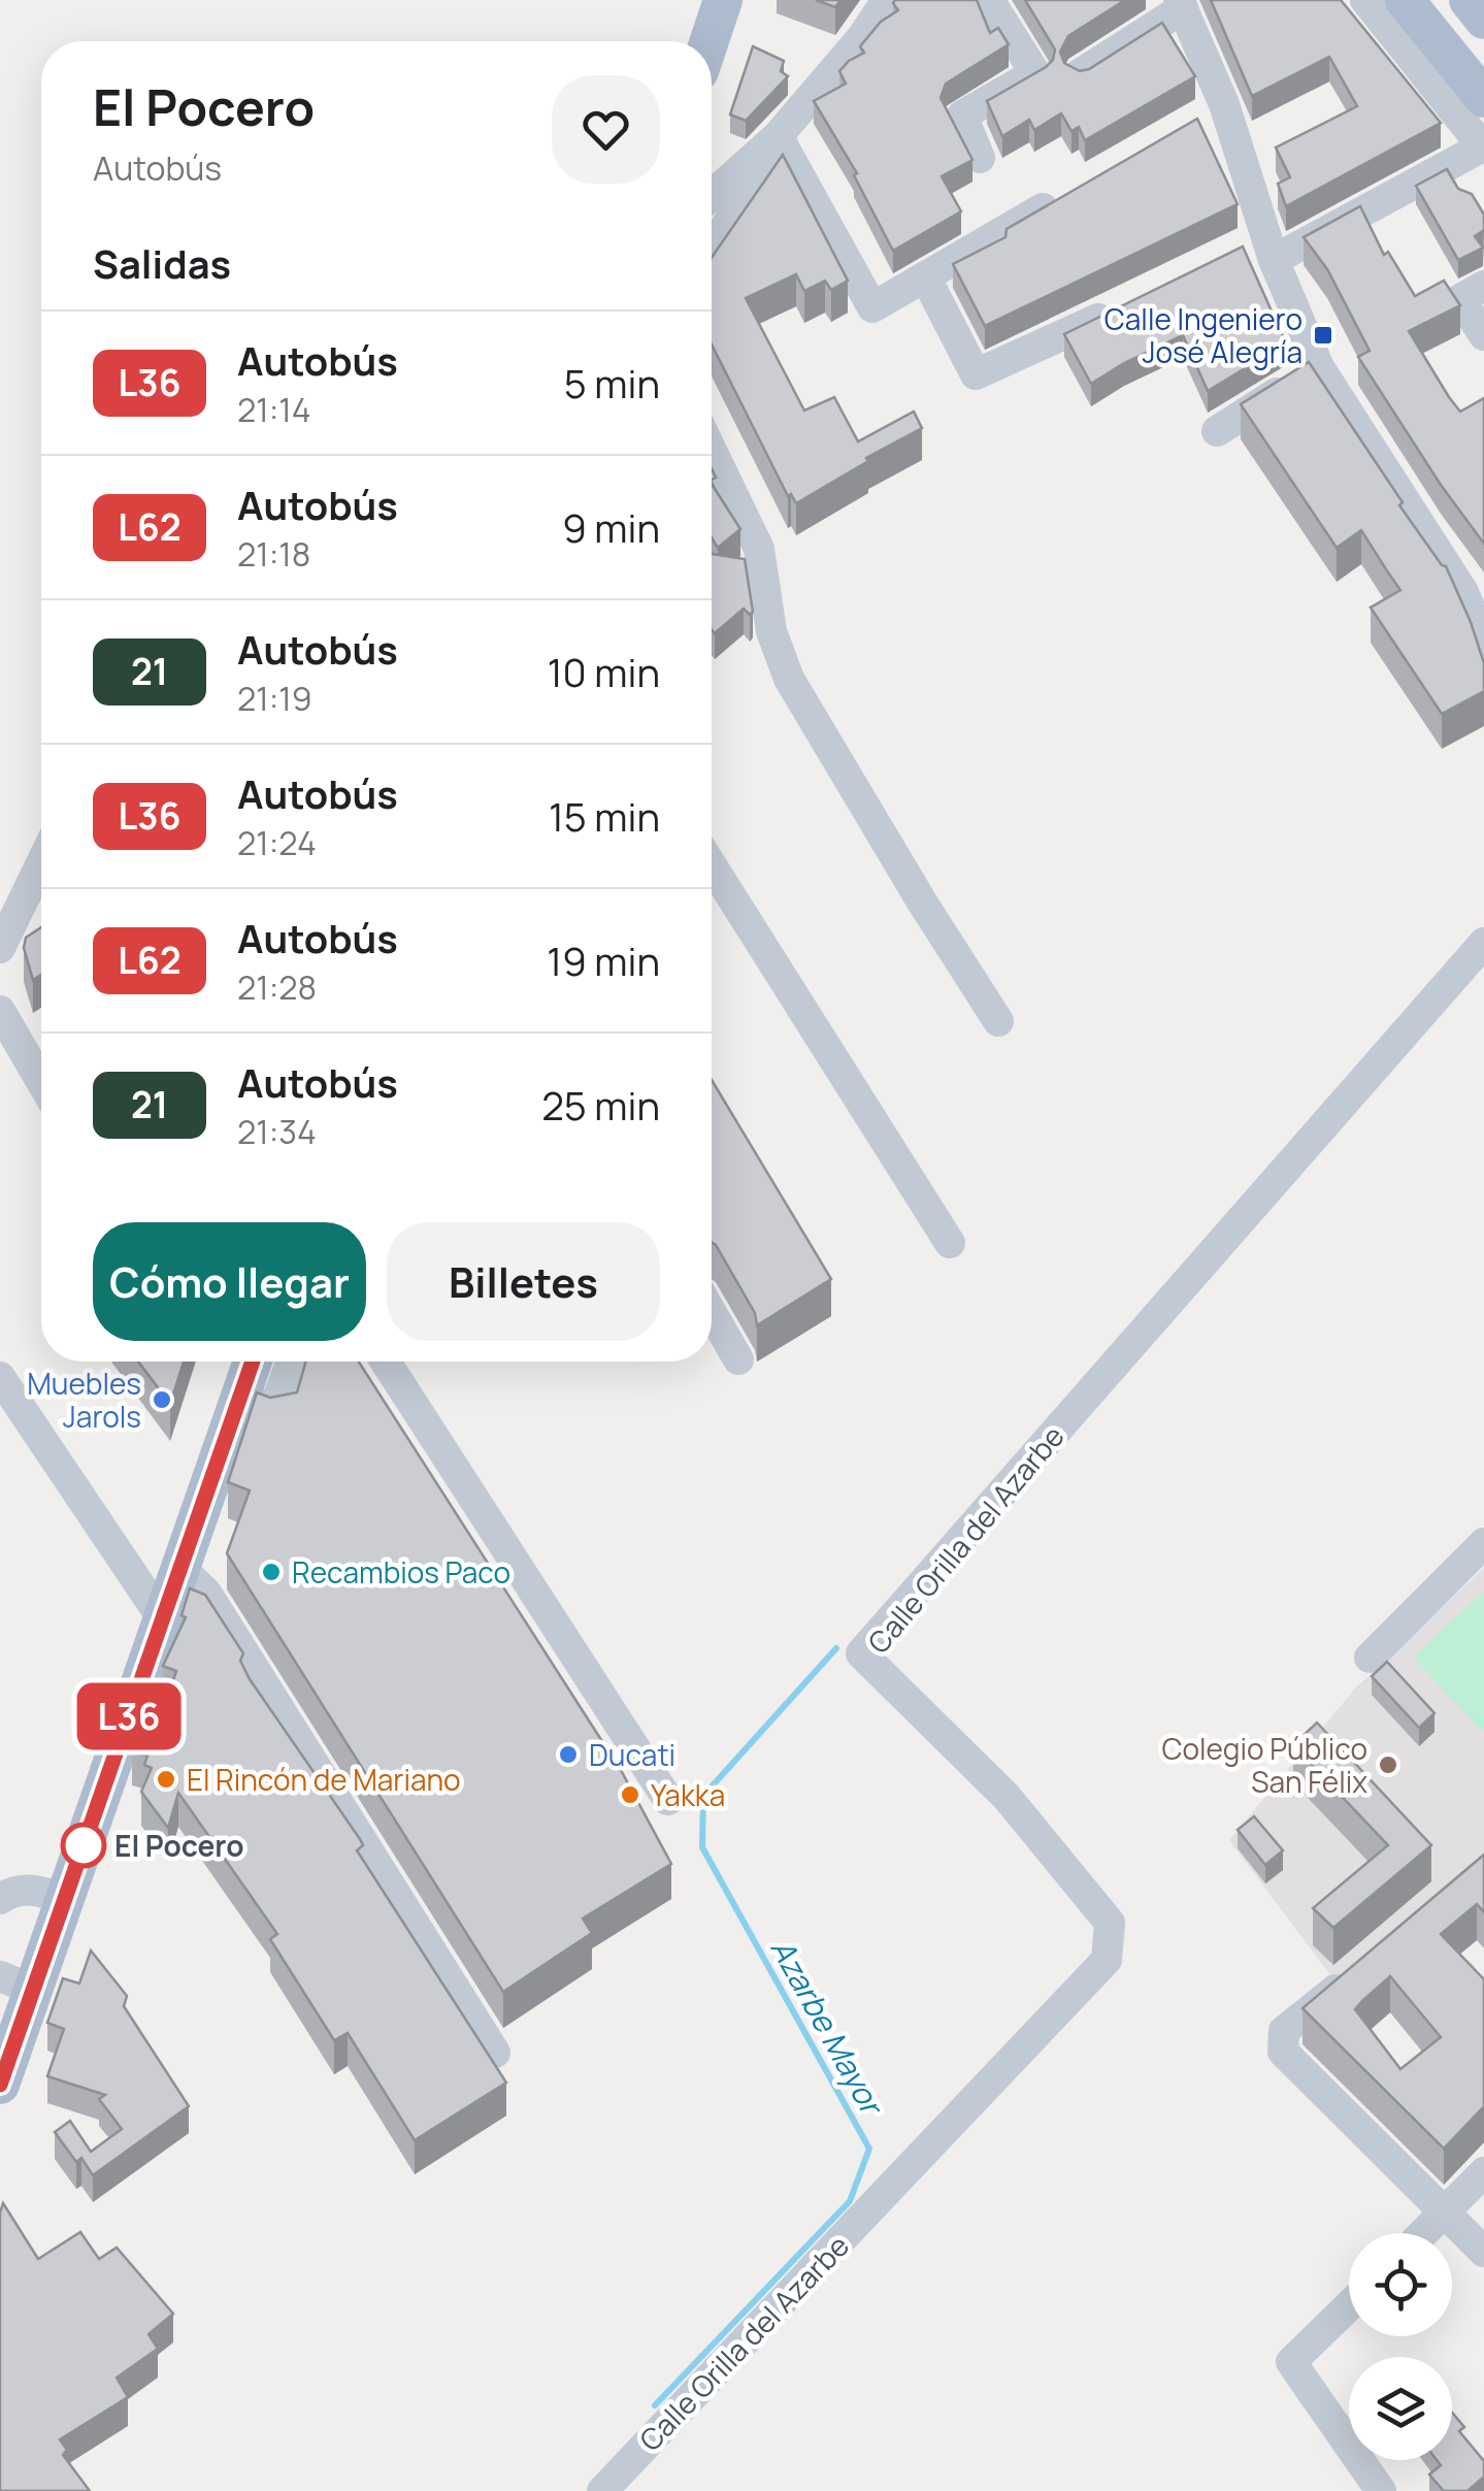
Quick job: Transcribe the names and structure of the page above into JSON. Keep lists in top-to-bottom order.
{
  "streets": {
    "street": ["Calle Orilla del Azarbe"]
  },
  "water": ["Azarbe Mayor"],
  "places": {
    "transit": ["Calle Ingeniero José Alegría"],
    "other": [
      "Muebles Jarols",
      "Recambios Paco",
      "Ducati",
      "Colegio Público San Félix",
      "El Rincón de Mariano",
      "Yakka",
      "El Pocero"
    ]
  },
  "lines": ["bus line L36"],
  "page": {
    "on_map": "L36",
    "heading": [
      ["El Pocero", "Autobús"],
      "Salidas"
    ],
    "list": [
      {
        "mark": "L36",
        "name": "Autobús",
        "note": "21:14",
        "value": "5 min"
      },
      {
        "mark": "L62",
        "name": "Autobús",
        "note": "21:18",
        "value": "9 min"
      },
      {
        "mark": "21",
        "name": "Autobús",
        "note": "21:19",
        "value": "10 min"
      },
      {
        "mark": "L36",
        "name": "Autobús",
        "note": "21:24",
        "value": "15 min"
      },
      {
        "mark": "L62",
        "name": "Autobús",
        "note": "21:28",
        "value": "19 min"
      },
      {
        "mark": "21",
        "name": "Autobús",
        "note": "21:34",
        "value": "25 min"
      }
    ],
    "buttons": ["Cómo llegar", "Billetes"]
  }
}
